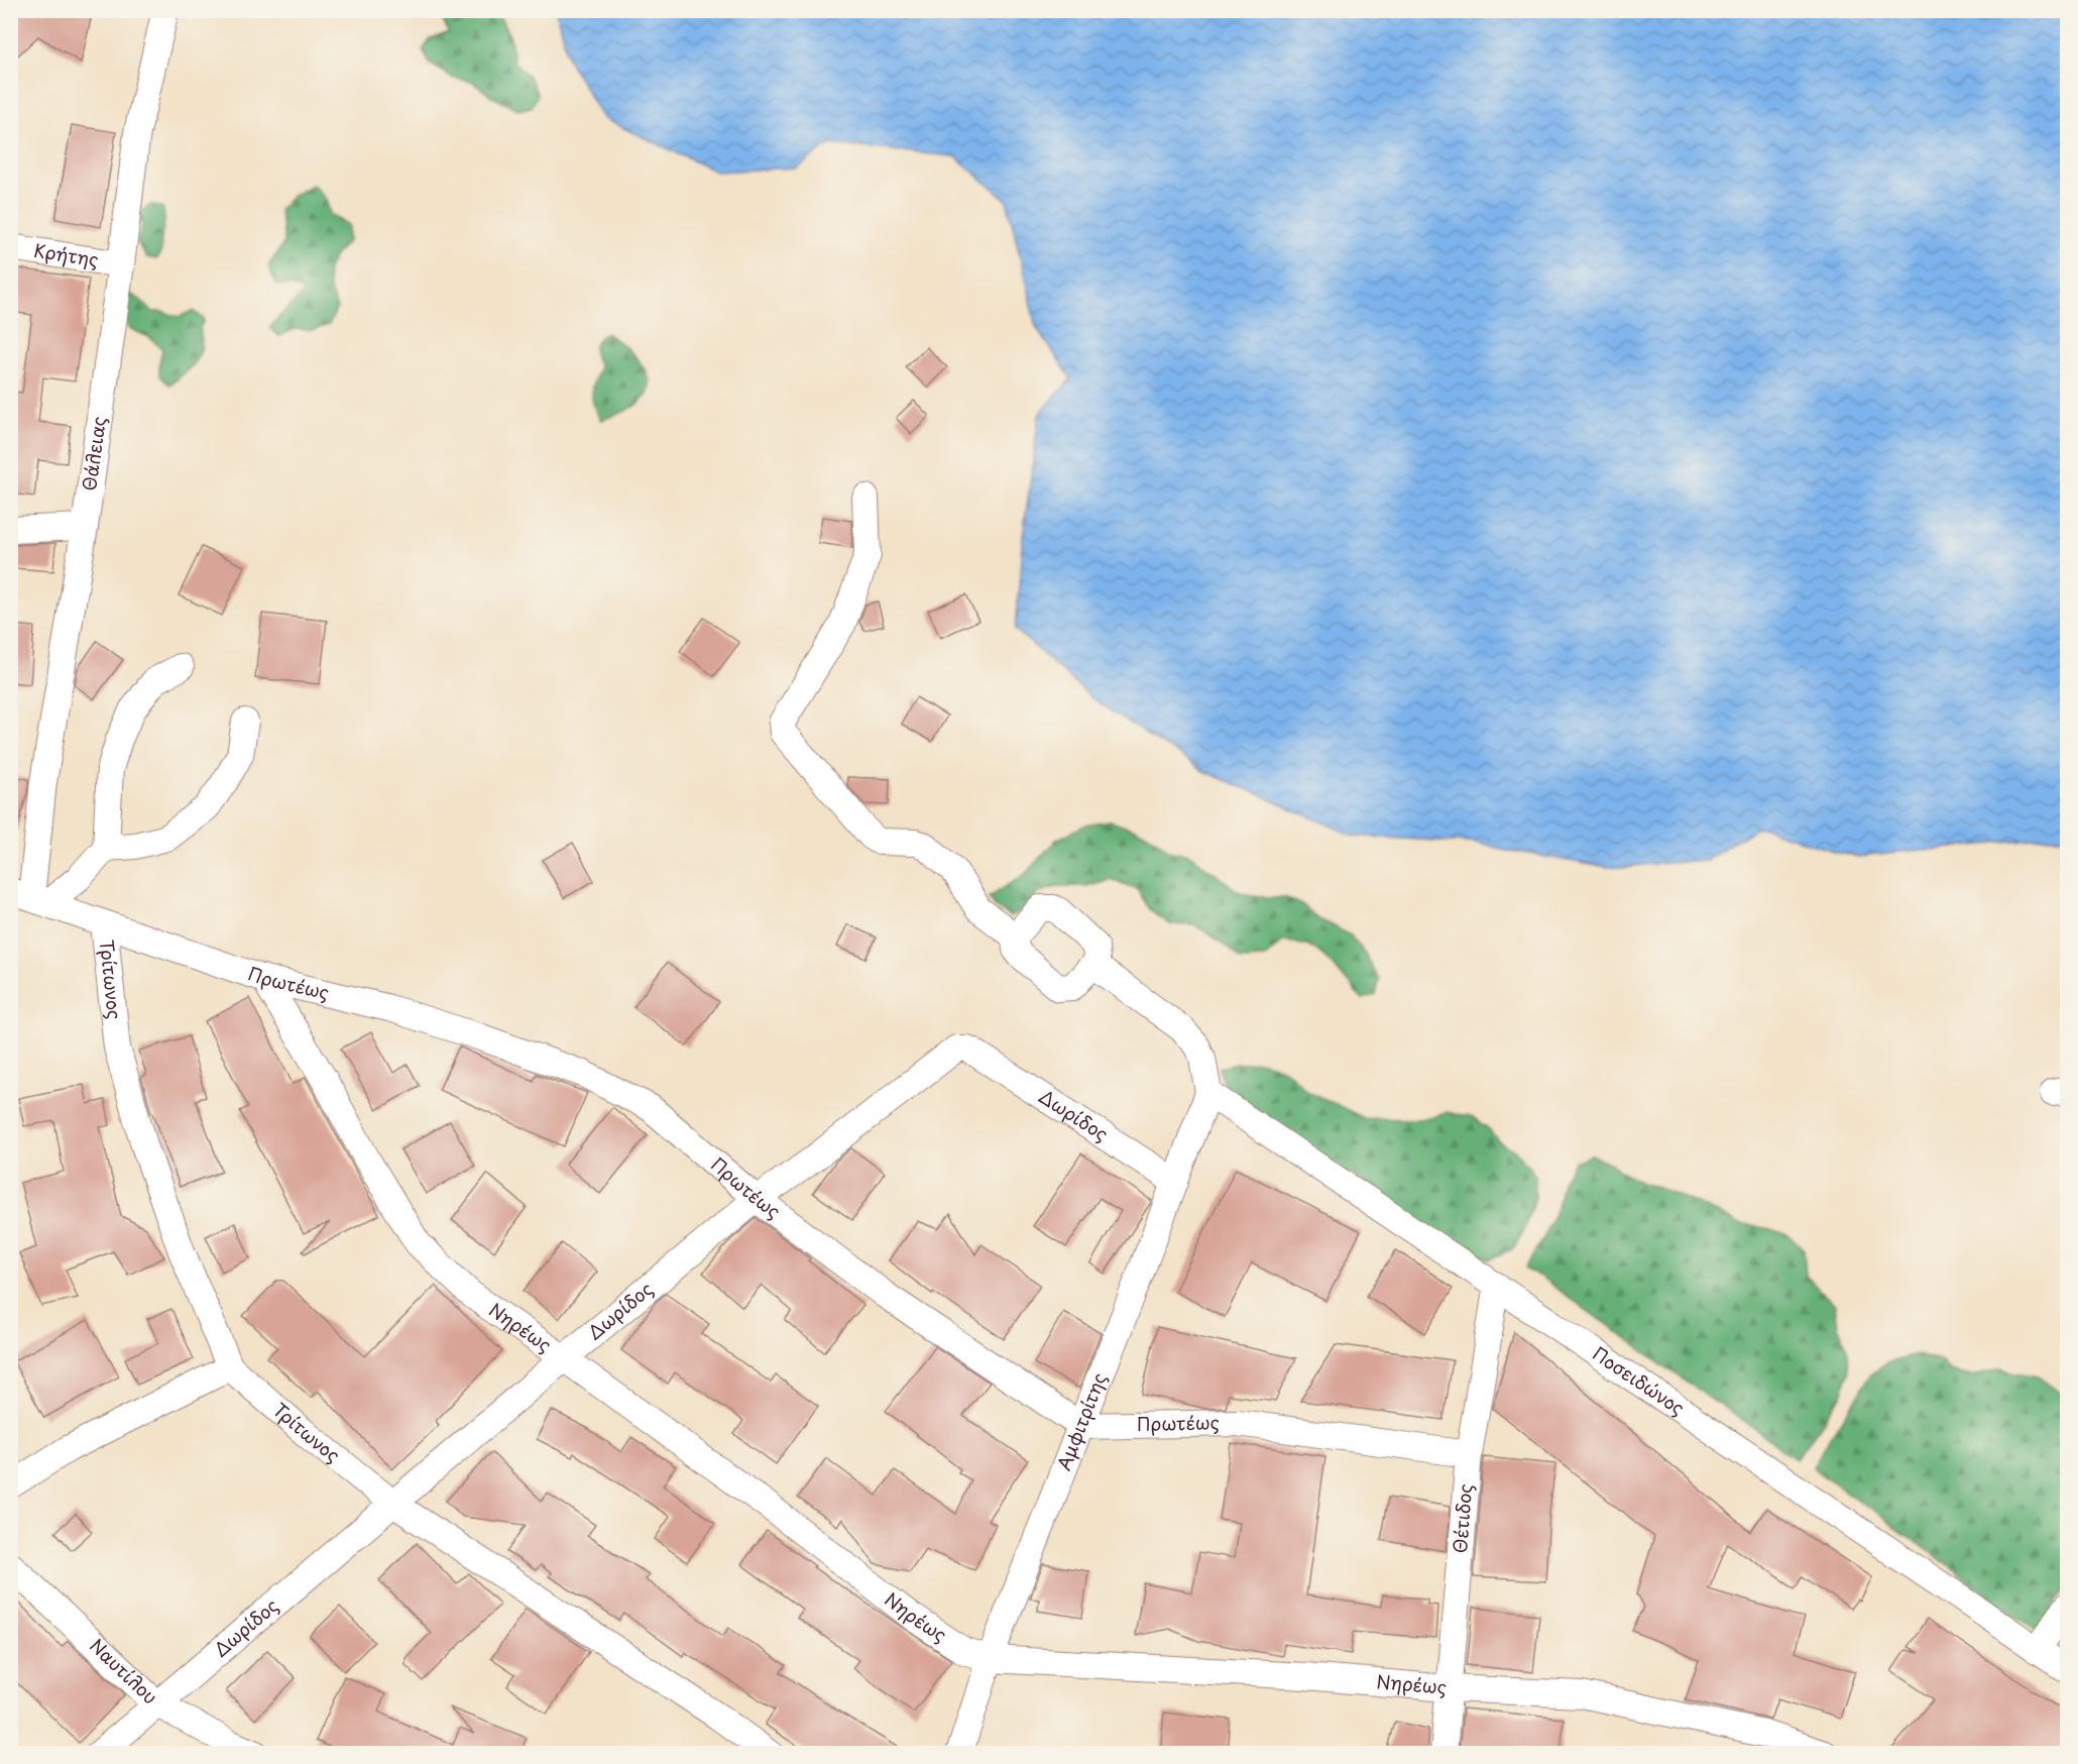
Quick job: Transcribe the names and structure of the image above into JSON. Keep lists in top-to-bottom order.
{
  "streets": {
    "street": [
      "Κρήτης",
      "Θάλειας",
      "Τρίτωνος",
      "Πρωτέως",
      "Δωρίδος",
      "Νηρέως",
      "Ποσειδώνος",
      "Αμφιτρίτης",
      "Θέτιδος",
      "Ναυτίλου"
    ]
  },
  "crossings": [
    ["Κρήτης", "Θάλειας"],
    ["Θάλειας", "Πρωτέως"],
    ["Τρίτωνος", "Πρωτέως"],
    ["Τρίτωνος", "Δωρίδος"],
    ["Πρωτέως", "Δωρίδος"],
    ["Πρωτέως", "Νηρέως"],
    ["Πρωτέως", "Αμφιτρίτης"],
    ["Πρωτέως", "Θέτιδος"],
    ["Δωρίδος", "Νηρέως"],
    ["Δωρίδος", "Αμφιτρίτης"],
    ["Δωρίδος", "Ναυτίλου"],
    ["Νηρέως", "Αμφιτρίτης"],
    ["Νηρέως", "Θέτιδος"],
    ["Ποσειδώνος", "Αμφιτρίτης"],
    ["Ποσειδώνος", "Θέτιδος"]
  ]
}
